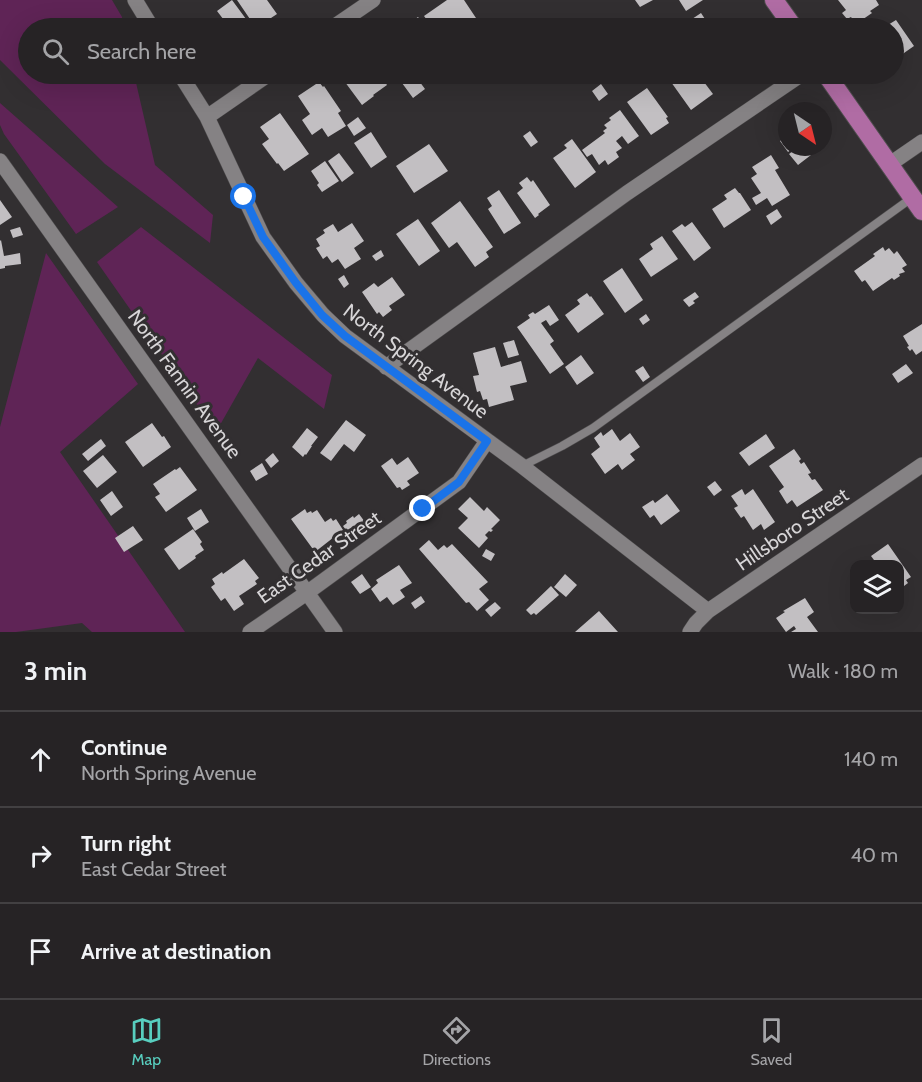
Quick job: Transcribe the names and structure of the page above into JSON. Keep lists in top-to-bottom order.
{
  "streets": {
    "street": [
      "North Spring Avenue",
      "North Fannin Avenue",
      "Hillsboro Street",
      "East Cedar Street"
    ]
  },
  "crossings": [
    ["North Spring Avenue", "Hillsboro Street"],
    ["North Spring Avenue", "East Cedar Street"],
    ["North Fannin Avenue", "East Cedar Street"]
  ],
  "north": "bottom right",
  "page": {
    "search": "Search here",
    "heading": ["3 min", "Walk · 180 m"],
    "list": [
      ["Continue", "North Spring Avenue", "140 m"],
      ["Turn right", "East Cedar Street", "40 m"],
      "Arrive at destination"
    ],
    "nav": ["Map", "Directions", "Saved"]
  }
}
